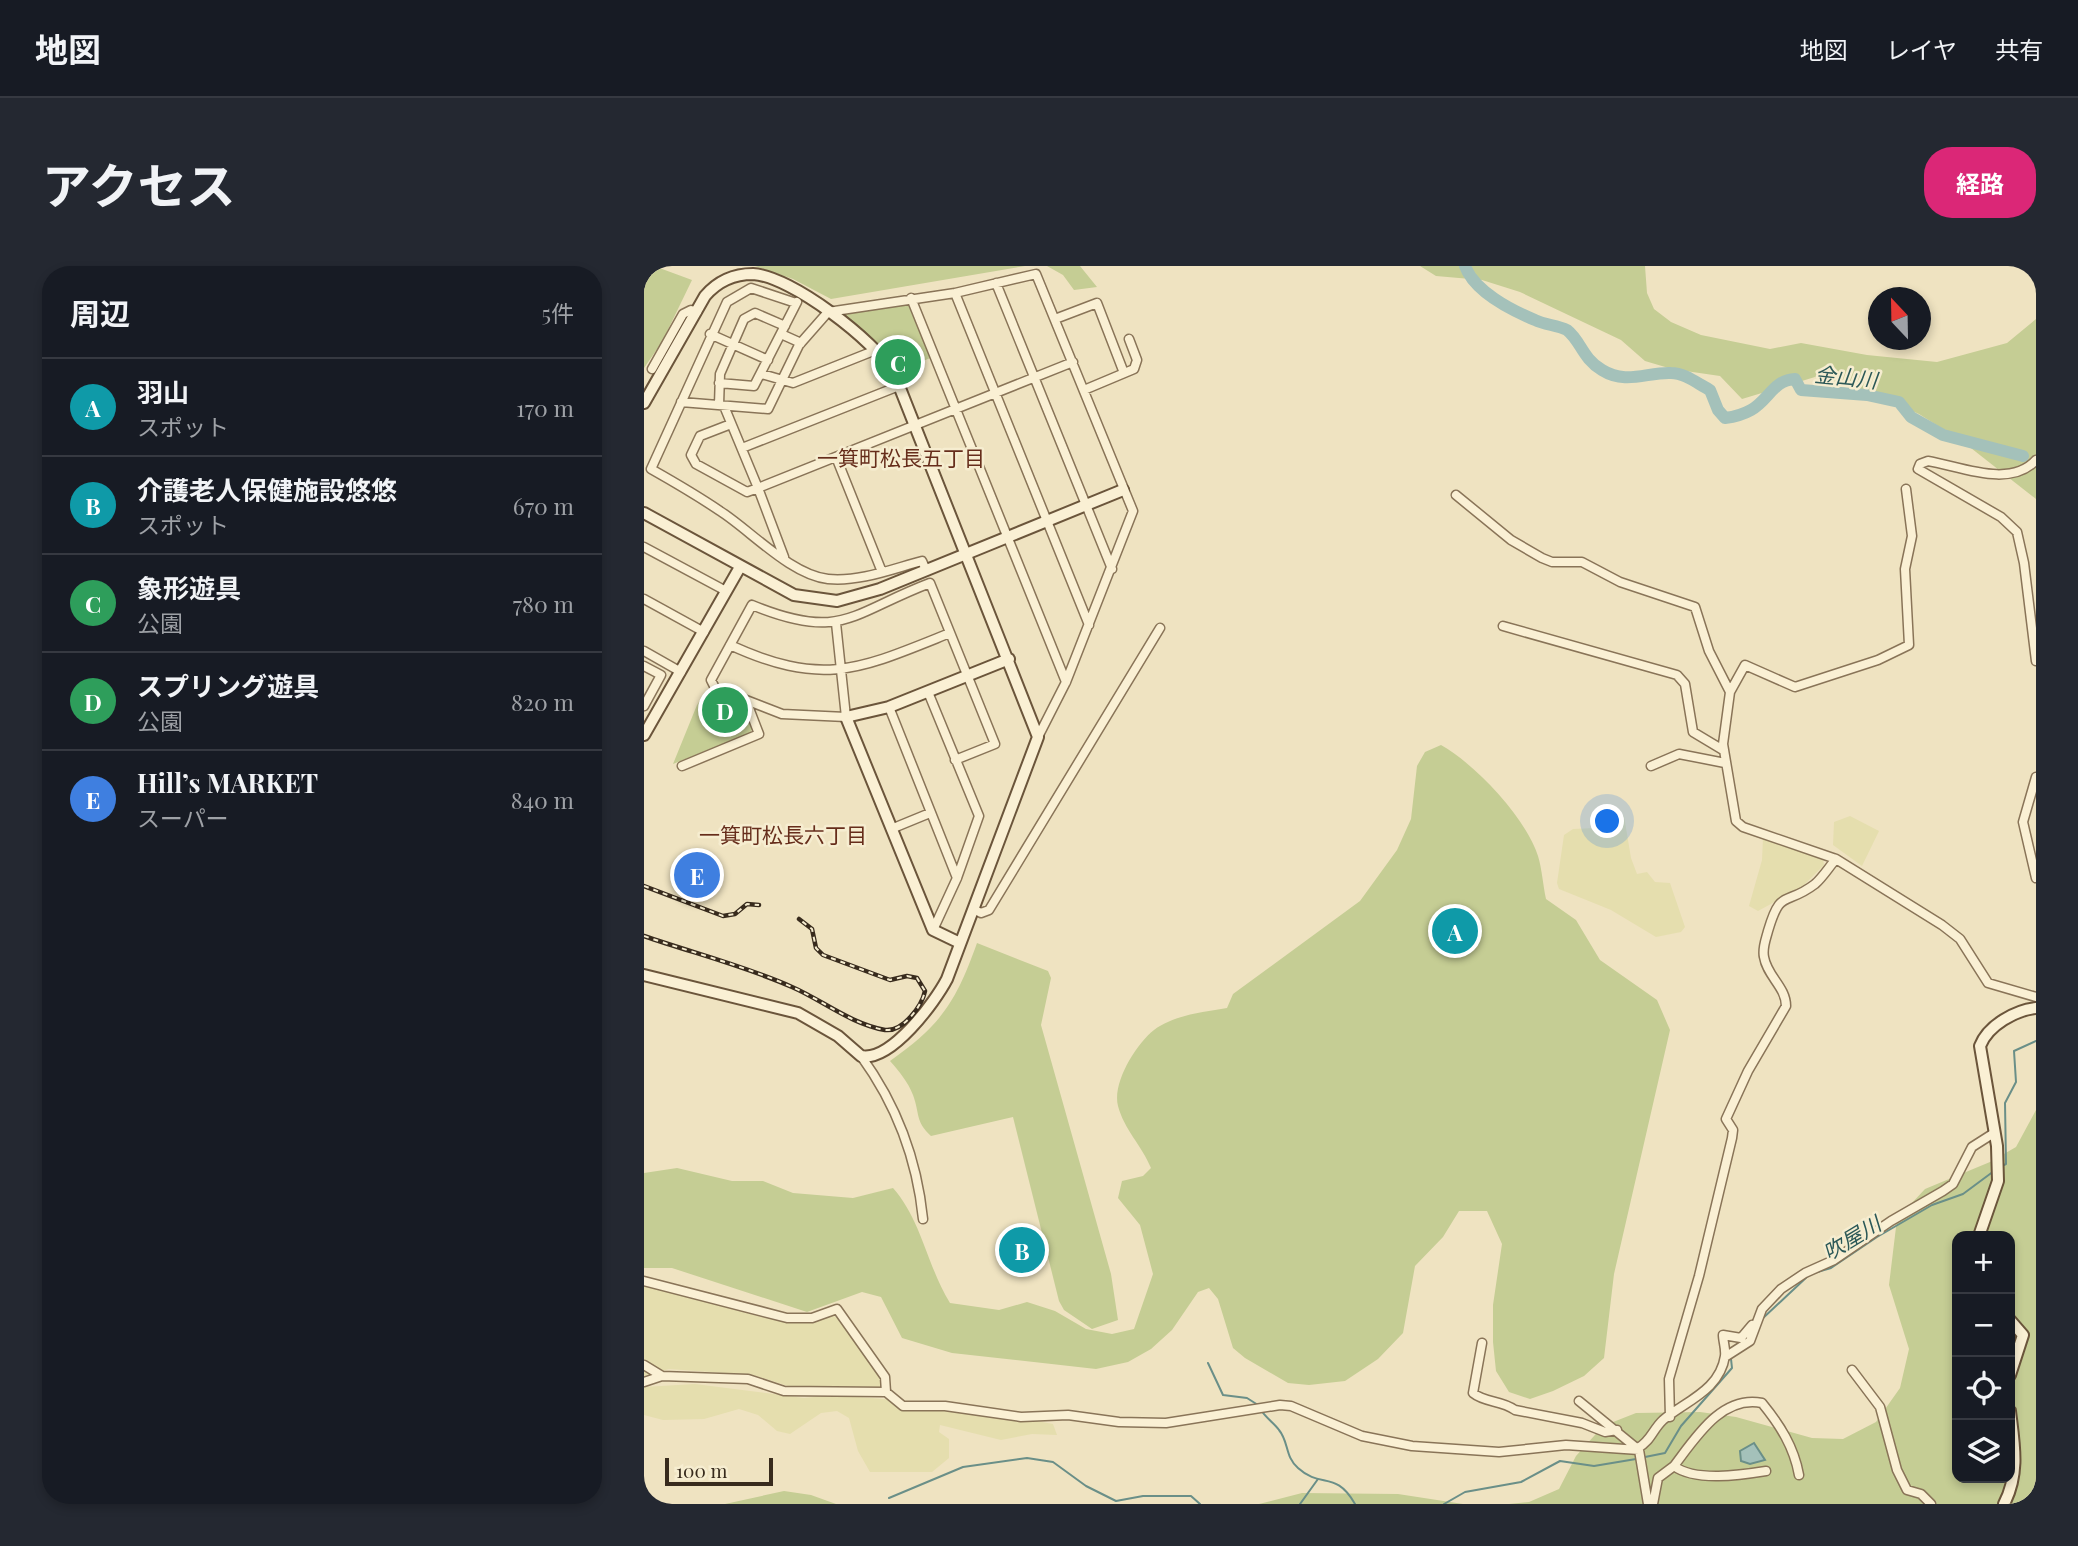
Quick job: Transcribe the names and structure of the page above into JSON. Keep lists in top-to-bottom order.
{
  "districts": ["一箕町松長五丁目", "一箕町松長六丁目"],
  "water": ["金山川", "吹屋川"],
  "scale_bar": "100 m",
  "north": "top",
  "page": {
    "header": "地図",
    "nav": ["地図", "レイヤ", "共有"],
    "title": "アクセス",
    "buttons": "経路",
    "heading": ["周辺", "5件"],
    "pins": [
      "C",
      "D",
      "E",
      "A",
      "B"
    ],
    "list": [
      {
        "mark": "A",
        "name": "羽山",
        "note": "スポット",
        "value": "170 m"
      },
      {
        "mark": "B",
        "name": "介護老人保健施設悠悠",
        "note": "スポット",
        "value": "670 m"
      },
      {
        "mark": "C",
        "name": "象形遊具",
        "note": "公園",
        "value": "780 m"
      },
      {
        "mark": "D",
        "name": "スプリング遊具",
        "note": "公園",
        "value": "820 m"
      },
      {
        "mark": "E",
        "name": "Hill’s MARKET",
        "note": "スーパー",
        "value": "840 m"
      }
    ],
    "map_buttons": ["+", "−"],
    "scale": "100 m"
  }
}
